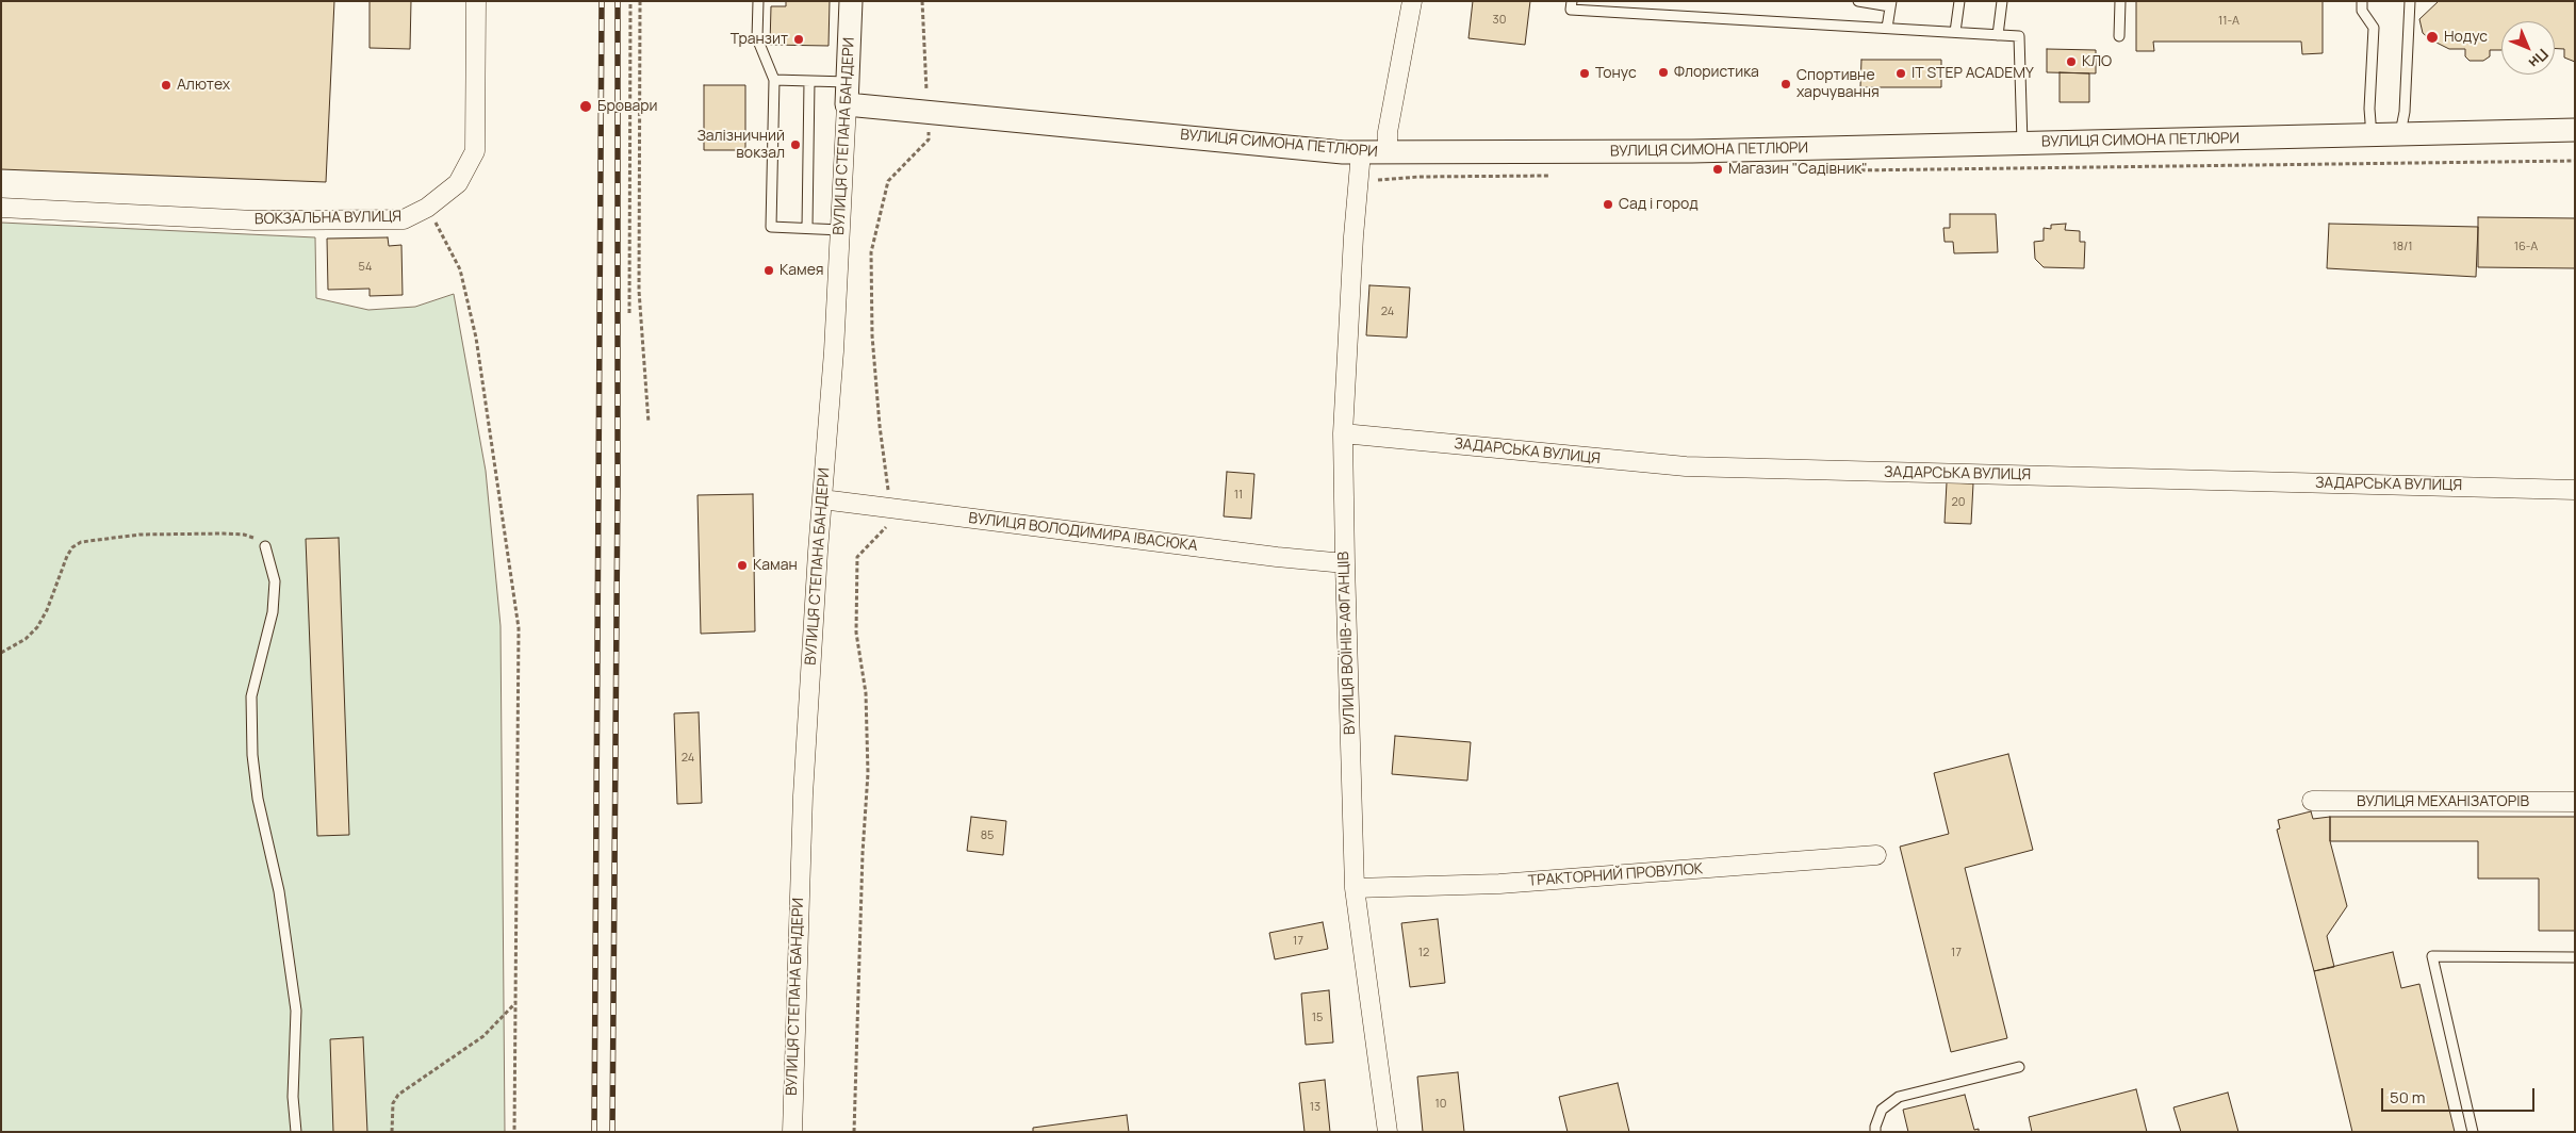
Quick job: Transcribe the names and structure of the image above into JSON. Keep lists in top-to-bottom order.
{
  "streets": {
    "street": [
      "ВУЛИЦЯ СТЕПАНА БАНДЕРИ",
      "ВУЛИЦЯ СИМОНА ПЕТЛЮРИ",
      "ВОКЗАЛЬНА ВУЛИЦЯ",
      "ЗАДАРСЬКА ВУЛИЦЯ",
      "ВУЛИЦЯ ВОЛОДИМИРА ІВАСЮКА",
      "ВУЛИЦЯ ВОЇНІВ-АФГАНЦІВ",
      "ВУЛИЦЯ МЕХАНІЗАТОРІВ",
      "ТРАКТОРНИЙ ПРОВУЛОК"
    ]
  },
  "crossings": [
    ["ВУЛИЦЯ СТЕПАНА БАНДЕРИ", "ВУЛИЦЯ СИМОНА ПЕТЛЮРИ"],
    ["ВУЛИЦЯ СТЕПАНА БАНДЕРИ", "ВУЛИЦЯ ВОЛОДИМИРА ІВАСЮКА"],
    ["ВУЛИЦЯ СИМОНА ПЕТЛЮРИ", "ВУЛИЦЯ ВОЇНІВ-АФГАНЦІВ"],
    ["ЗАДАРСЬКА ВУЛИЦЯ", "ВУЛИЦЯ ВОЇНІВ-АФГАНЦІВ"],
    ["ВУЛИЦЯ ВОЛОДИМИРА ІВАСЮКА", "ВУЛИЦЯ ВОЇНІВ-АФГАНЦІВ"],
    ["ВУЛИЦЯ ВОЇНІВ-АФГАНЦІВ", "ТРАКТОРНИЙ ПРОВУЛОК"]
  ],
  "places": [
    "Нодус",
    "Транзит",
    "КЛО",
    "Флористика",
    "Тонус",
    "IT STEP ACADEMY",
    "Спортивне харчування",
    "Алютех",
    "Бровари",
    "Залізничний вокзал",
    "Магазин \"Садівник\"",
    "Сад і город",
    "Камея",
    "Каман"
  ],
  "house_numbers": [
    "30",
    "11-А",
    "18/1",
    "16-А",
    "54",
    "24",
    "11",
    "20",
    "24",
    "85",
    "17",
    "12",
    "17",
    "15",
    "10",
    "13"
  ],
  "scale_bar": "50 m",
  "north": "bottom right"
}
